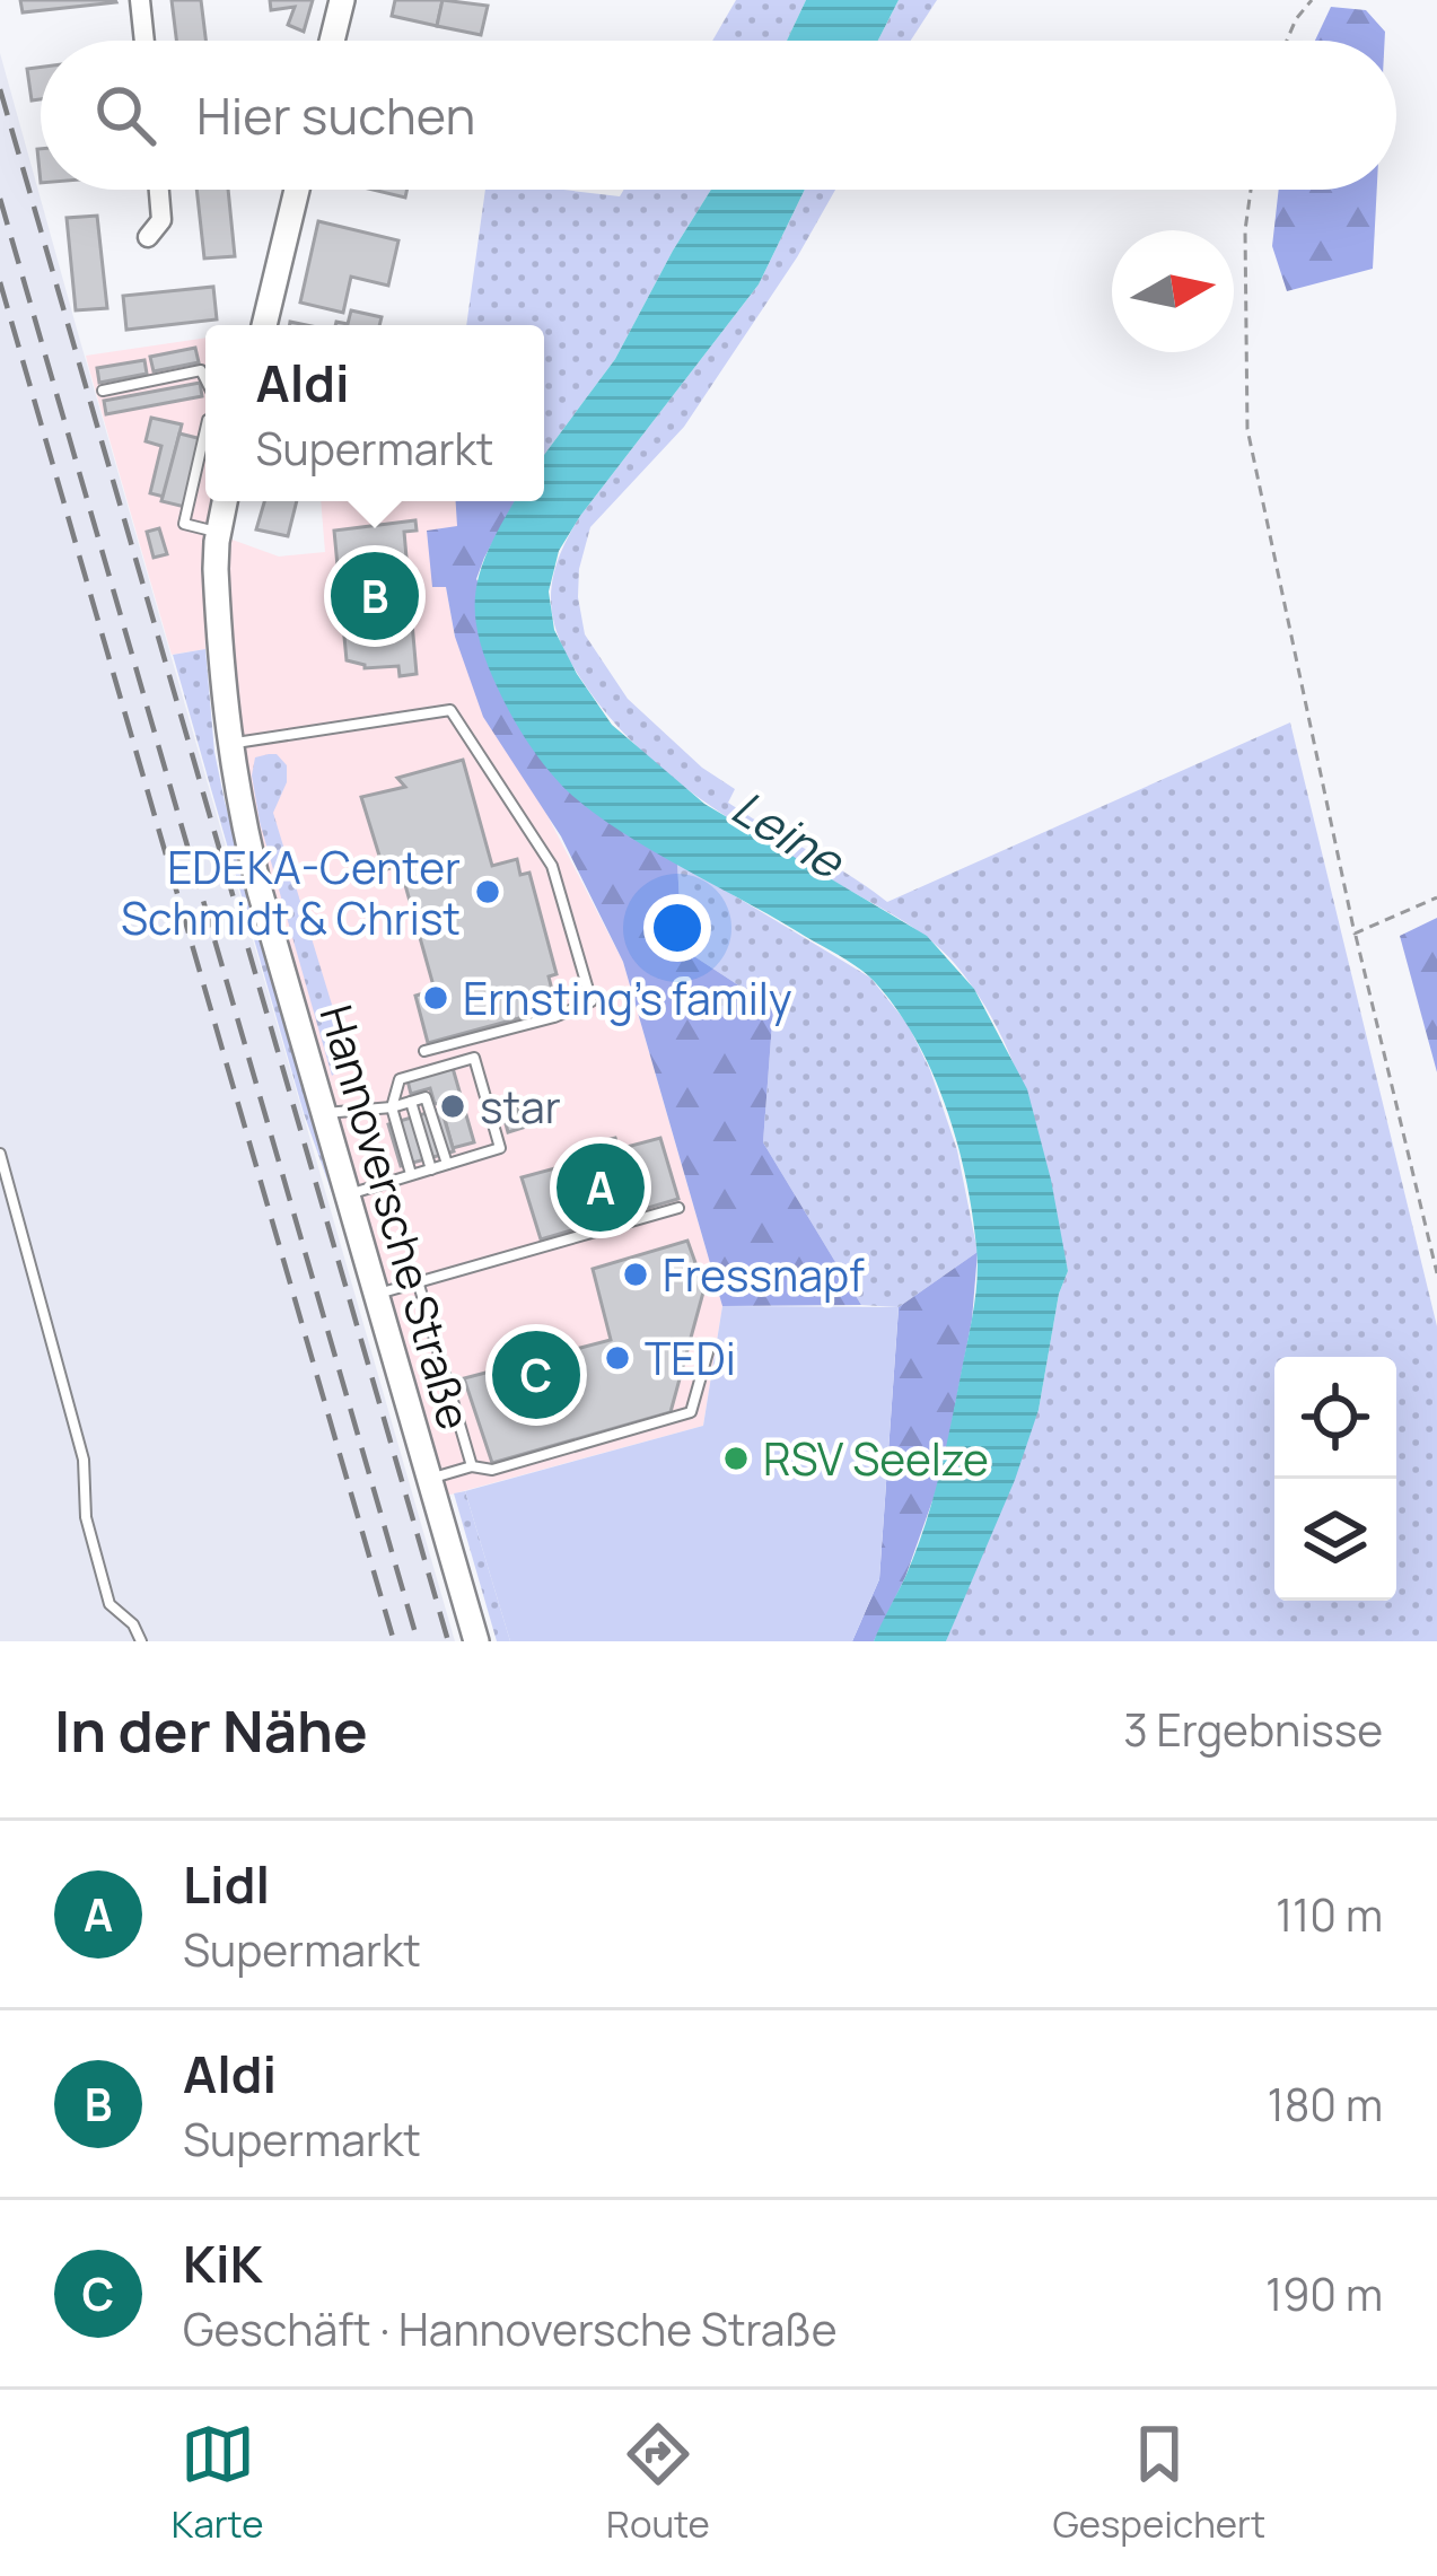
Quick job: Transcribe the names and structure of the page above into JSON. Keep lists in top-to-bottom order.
{
  "streets": {
    "street": ["Hannoversche Straße"]
  },
  "water": ["Leine"],
  "places": [
    "EDEKA-Center Schmidt & Christ",
    "Ernsting's family",
    "star",
    "Fressnapf",
    "TEDi",
    "RSV Seelze"
  ],
  "north": "right",
  "page": {
    "search": "Hier suchen",
    "popup": ["Aldi", "Supermarkt"],
    "pins": ["B", "A", "C"],
    "heading": ["In der Nähe", "3 Ergebnisse"],
    "list": [
      {
        "mark": "A",
        "name": "Lidl",
        "note": "Supermarkt",
        "value": "110 m"
      },
      {
        "mark": "B",
        "name": "Aldi",
        "note": "Supermarkt",
        "value": "180 m"
      },
      {
        "mark": "C",
        "name": "KiK",
        "note": "Geschäft · Hannoversche Straße",
        "value": "190 m"
      }
    ],
    "nav": ["Karte", "Route", "Gespeichert"]
  }
}
